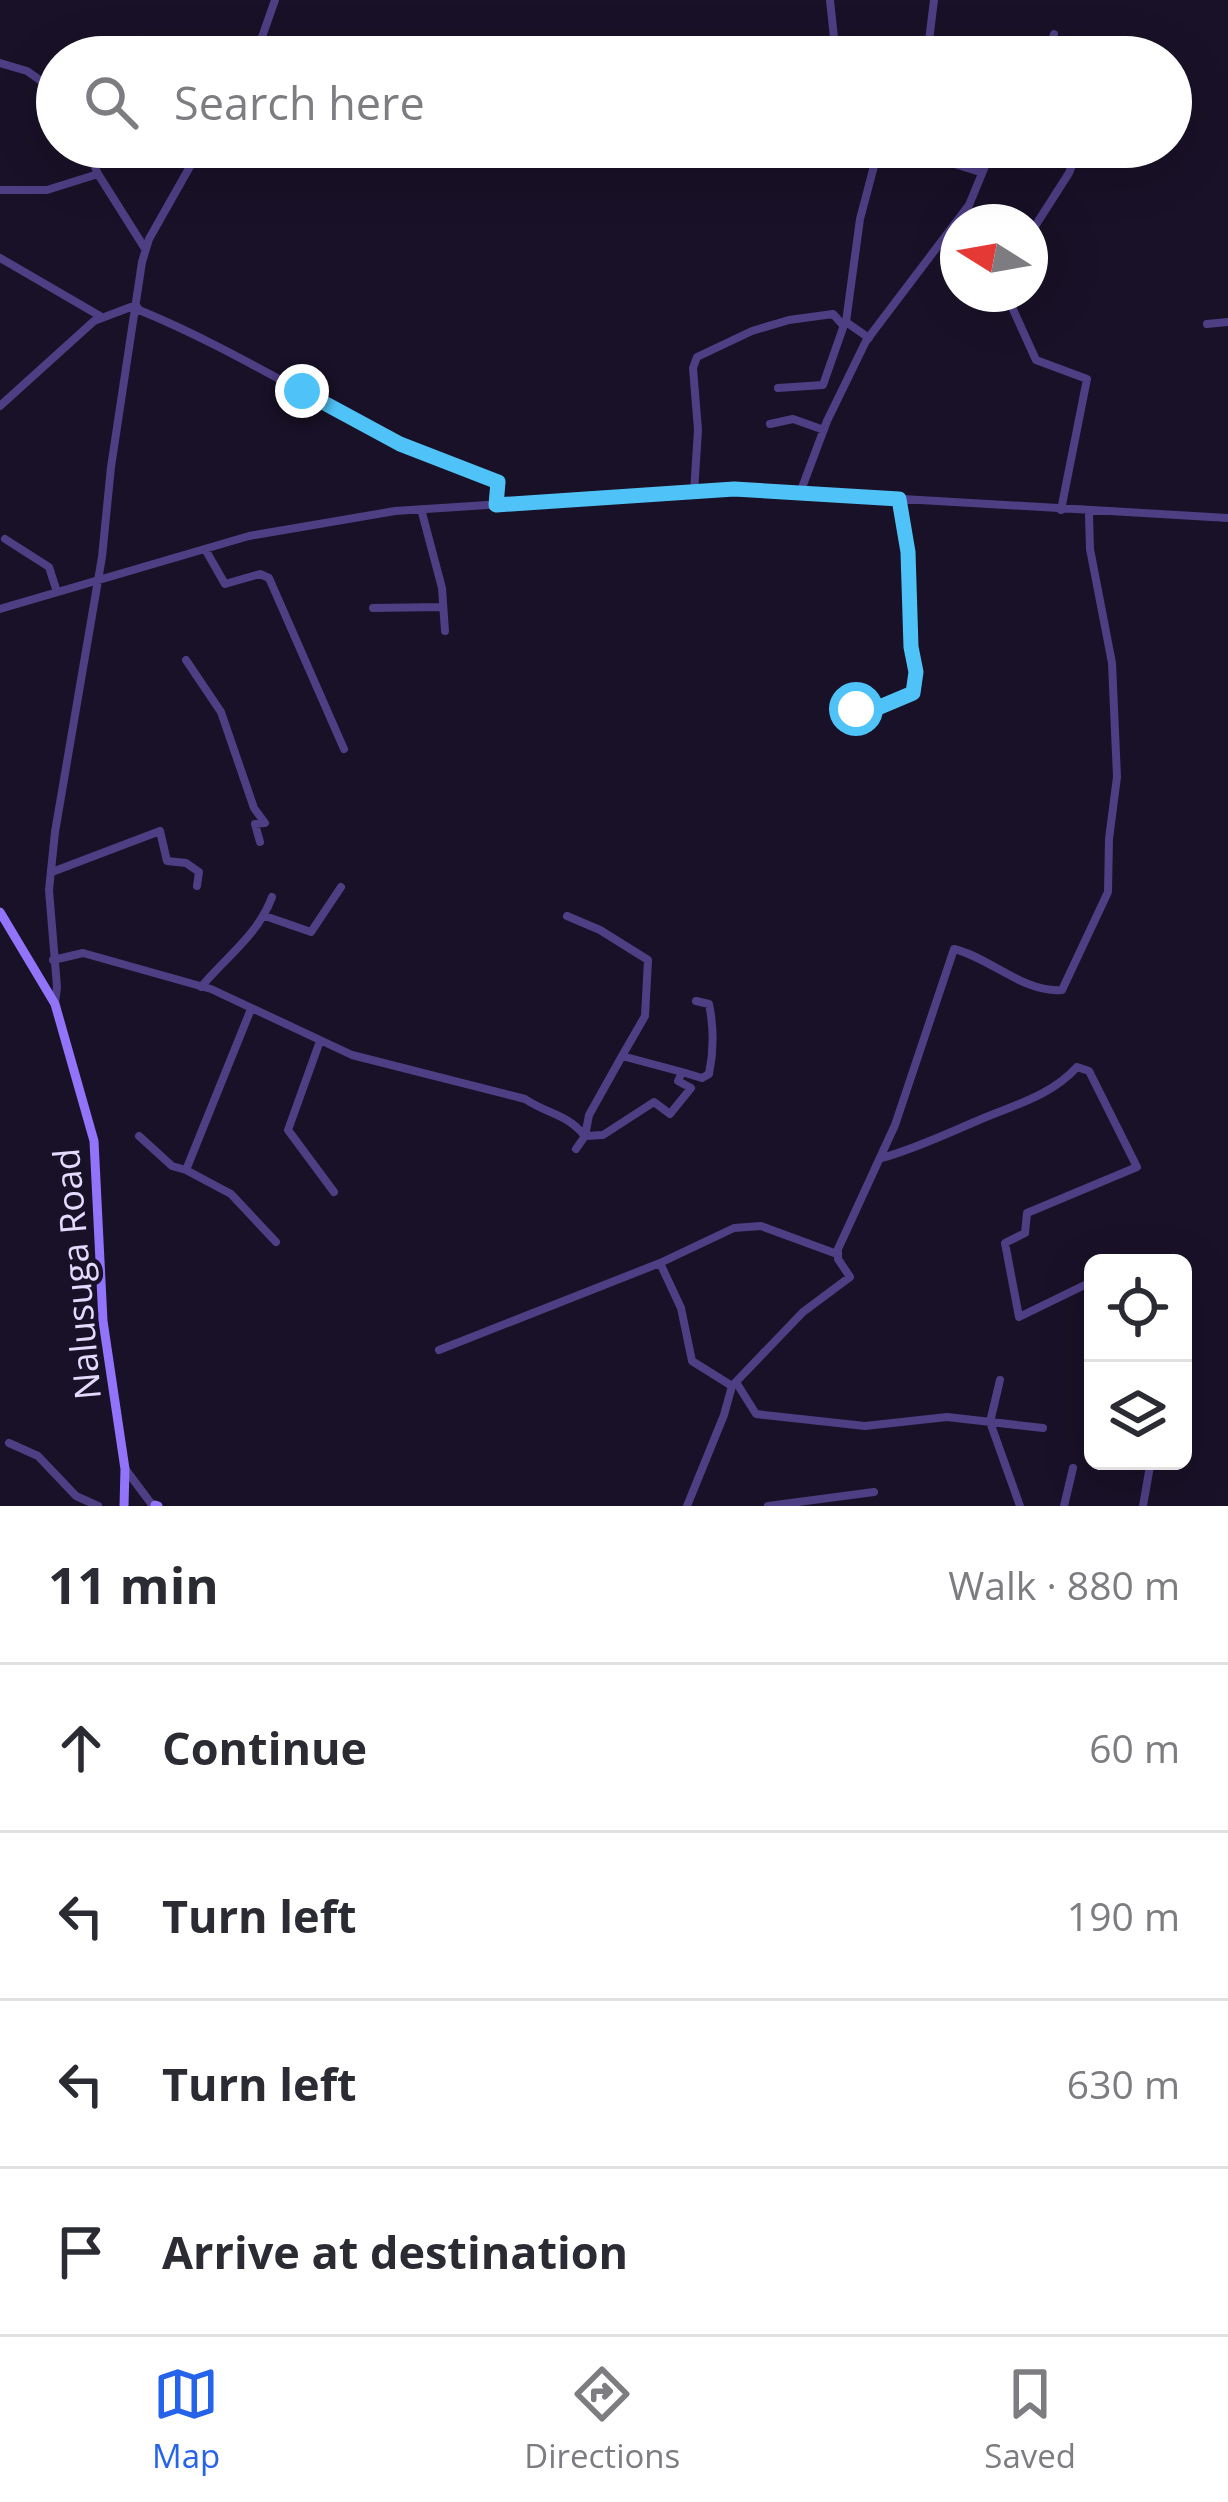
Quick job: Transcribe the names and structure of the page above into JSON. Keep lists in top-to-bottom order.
{
  "streets": {
    "street": ["Nalusuga Road"]
  },
  "north": "left",
  "page": {
    "search": "Search here",
    "heading": ["11 min", "Walk · 880 m"],
    "list": [
      ["Continue", "60 m"],
      ["Turn left", "190 m"],
      ["Turn left", "630 m"],
      "Arrive at destination"
    ],
    "nav": ["Map", "Directions", "Saved"]
  }
}
